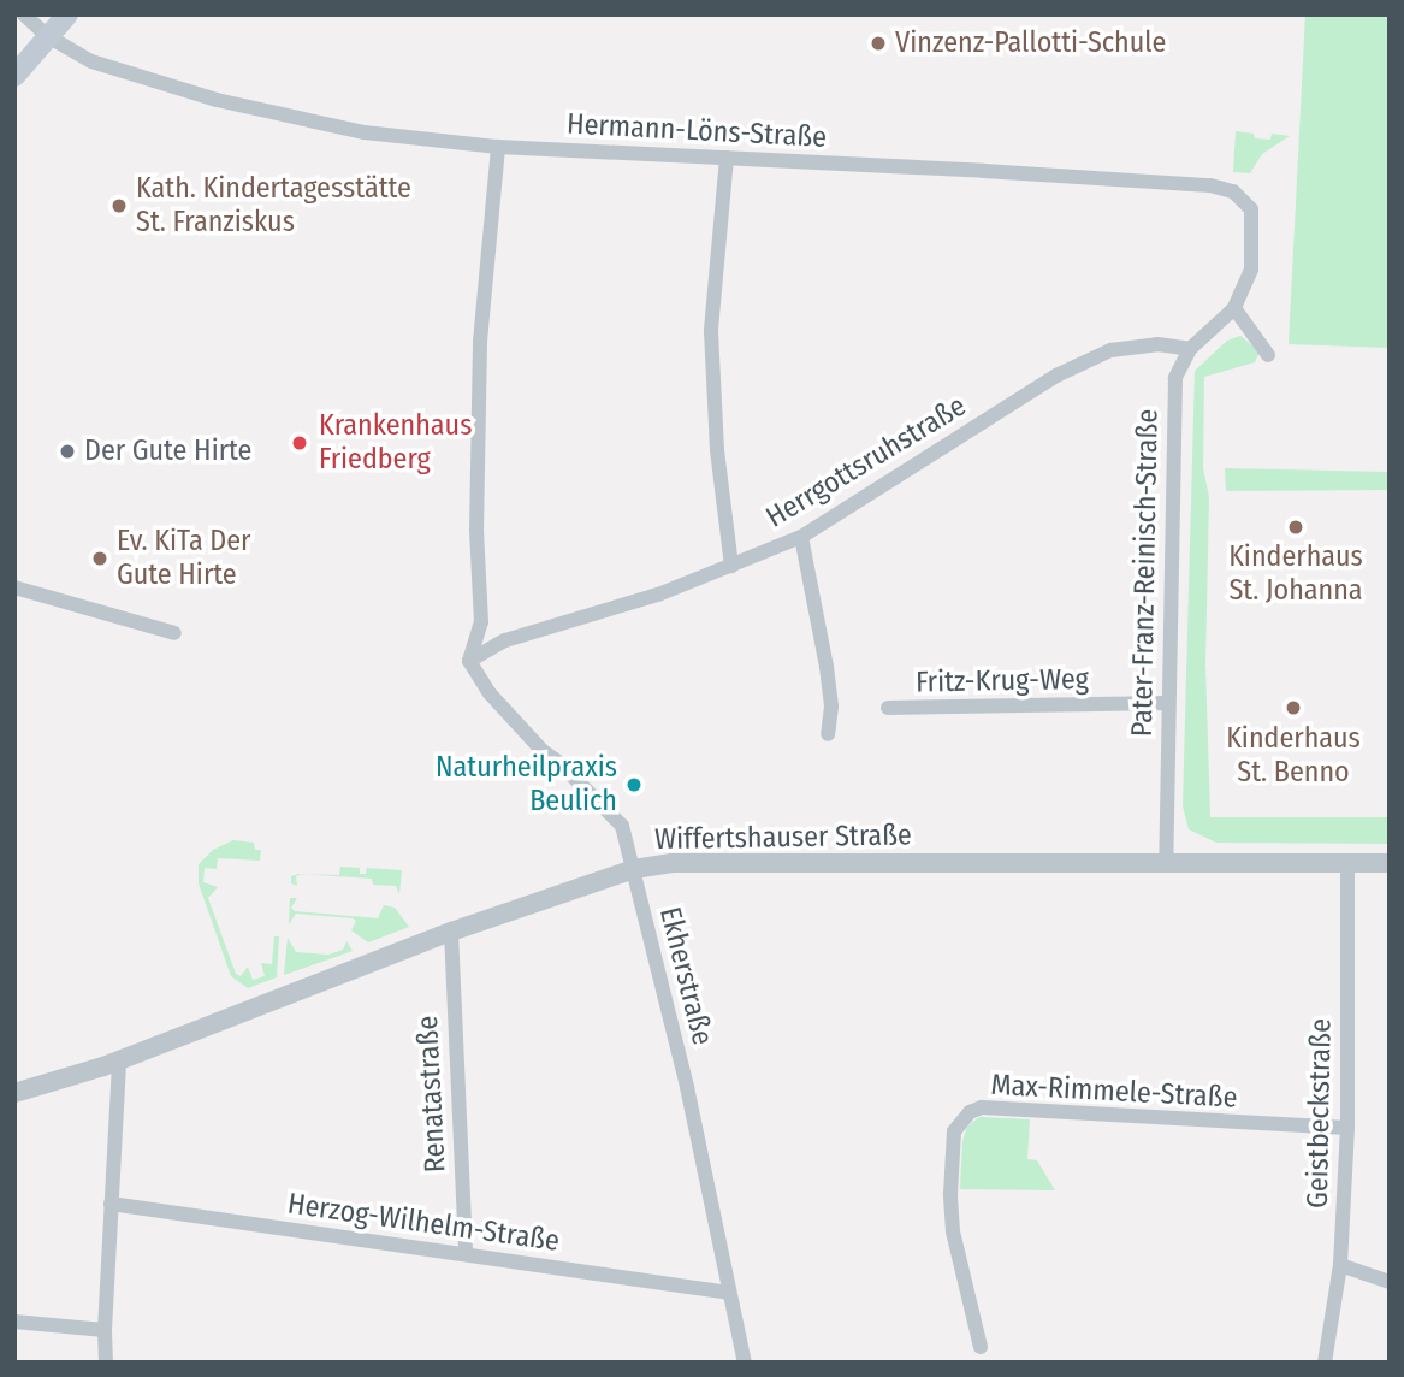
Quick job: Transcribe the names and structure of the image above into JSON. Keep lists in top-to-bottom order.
{
  "streets": {
    "street": [
      "Hermann-Löns-Straße",
      "Herrgottsruhstraße",
      "Pater-Franz-Reinisch-Straße",
      "Fritz-Krug-Weg",
      "Wiffertshauser Straße",
      "Ekherstraße",
      "Max-Rimmele-Straße",
      "Renatastraße",
      "Geistbeckstraße",
      "Herzog-Wilhelm-Straße"
    ]
  },
  "crossings": [
    ["Hermann-Löns-Straße", "Pater-Franz-Reinisch-Straße"],
    ["Herrgottsruhstraße", "Pater-Franz-Reinisch-Straße"],
    ["Herrgottsruhstraße", "Ekherstraße"],
    ["Pater-Franz-Reinisch-Straße", "Fritz-Krug-Weg"],
    ["Pater-Franz-Reinisch-Straße", "Wiffertshauser Straße"],
    ["Wiffertshauser Straße", "Ekherstraße"],
    ["Wiffertshauser Straße", "Renatastraße"],
    ["Wiffertshauser Straße", "Geistbeckstraße"],
    ["Ekherstraße", "Herzog-Wilhelm-Straße"],
    ["Max-Rimmele-Straße", "Geistbeckstraße"],
    ["Renatastraße", "Herzog-Wilhelm-Straße"]
  ],
  "places": [
    "Vinzenz-Pallotti-Schule",
    "Kath. Kindertagesstätte St. Franziskus",
    "Krankenhaus Friedberg",
    "Der Gute Hirte",
    "Kinderhaus St. Johanna",
    "Ev. KiTa Der Gute Hirte",
    "Kinderhaus St. Benno",
    "Naturheilpraxis Beulich"
  ]
}
